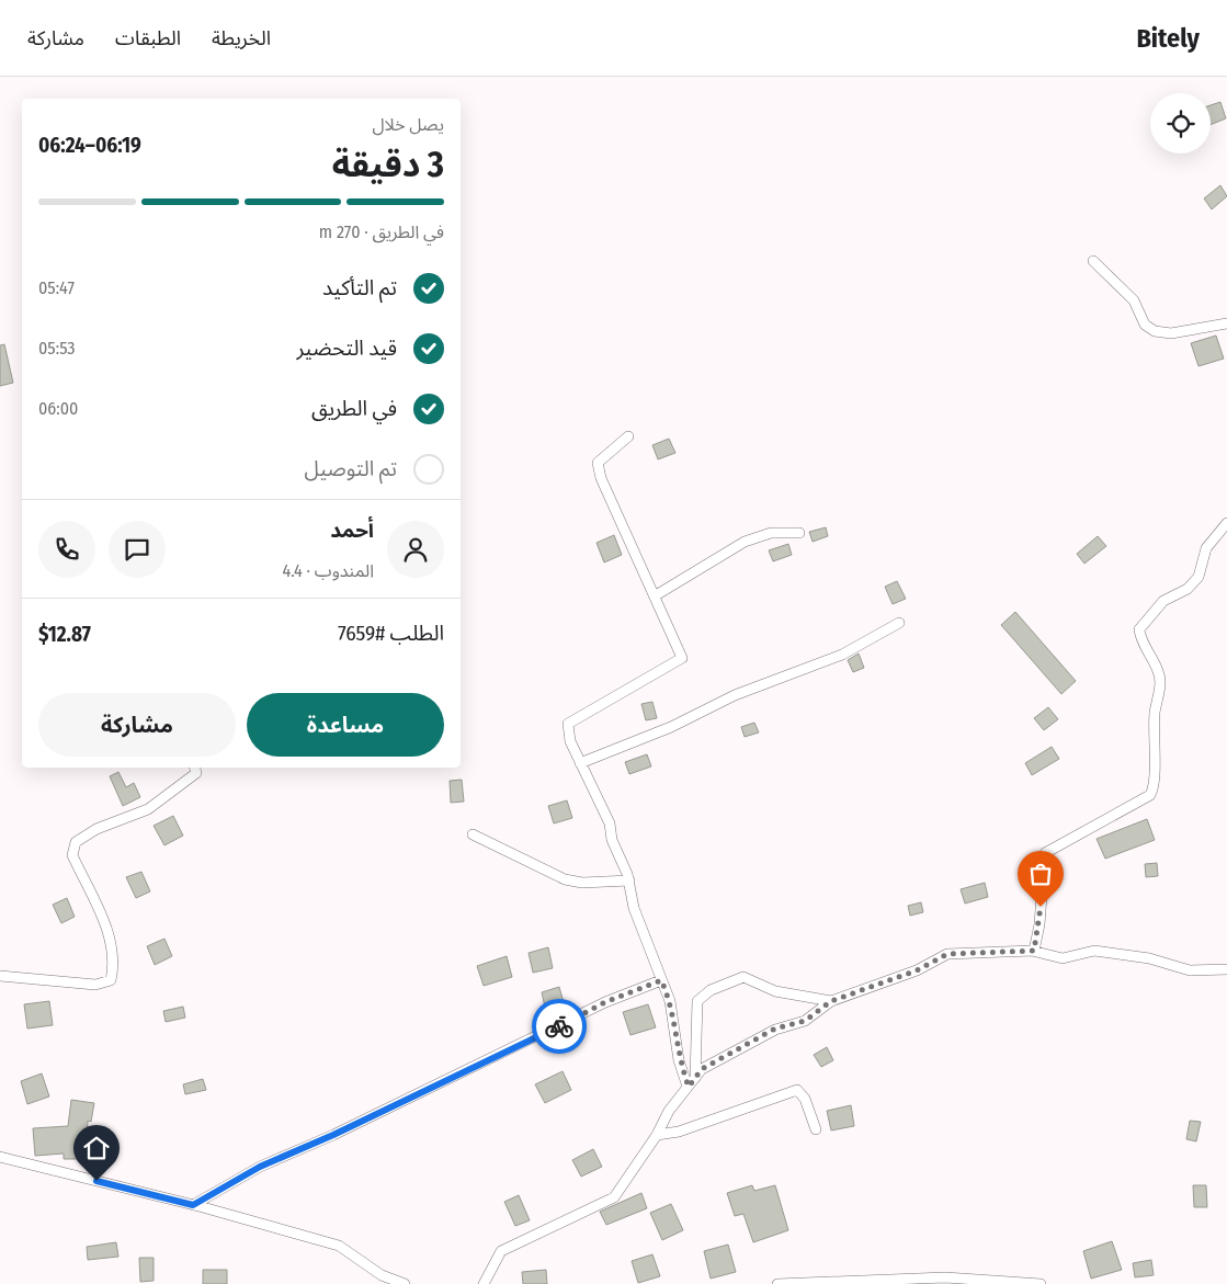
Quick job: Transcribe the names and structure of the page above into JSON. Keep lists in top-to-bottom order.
{
  "page": {
    "header": "Bitely",
    "nav": ["الخريطة", "الطبقات", "مشاركة"],
    "heading": ["3 دقيقة", "يصل خلال", "06:19–06:24"],
    "panel": [
      "أحمد",
      "المندوب · 4.4",
      "الطلب #7659",
      "$12.87"
    ],
    "bar": "في الطريق · 270 m",
    "list": [
      ["تم التأكيد", "05:47"],
      ["قيد التحضير", "05:53"],
      ["في الطريق", "06:00"],
      "تم التوصيل"
    ],
    "buttons": ["مساعدة", "مشاركة"]
  }
}
